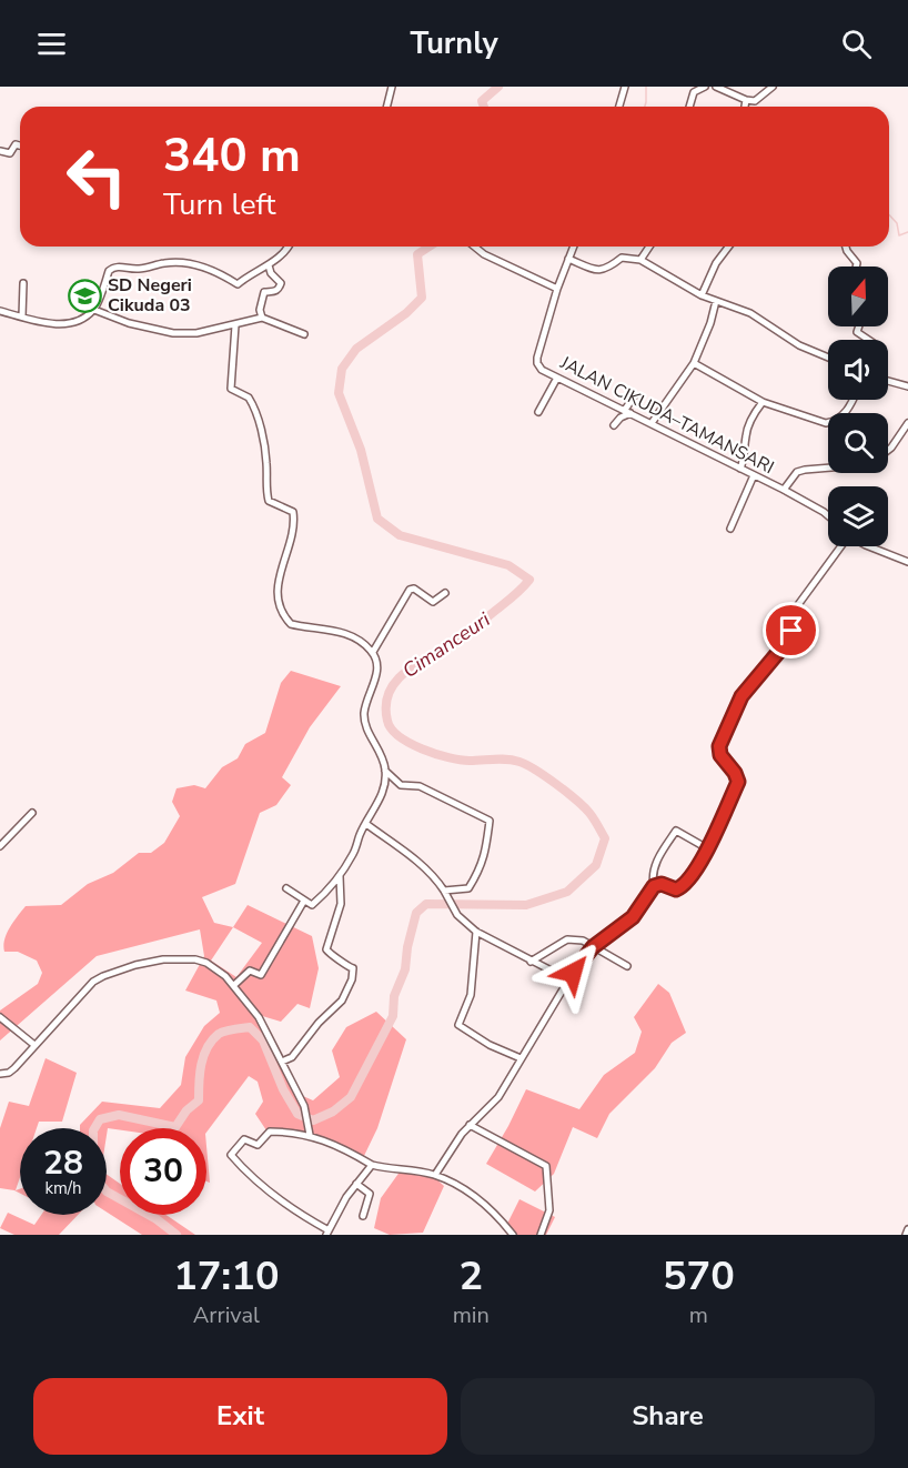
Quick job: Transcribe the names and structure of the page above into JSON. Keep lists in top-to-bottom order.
{
  "streets": {
    "street": ["JALAN CIKUDA–TAMANSARI"]
  },
  "water": ["Cimanceuri"],
  "places": {
    "school or university": ["SD Negeri Cikuda 03"]
  },
  "north": "top",
  "page": {
    "header": "Turnly",
    "turn": ["340 m", "Turn left"],
    "speed": "28 km/h",
    "limit": "30",
    "eta": [
      "17:10",
      "Arrival",
      "2",
      "min",
      "570",
      "m"
    ],
    "buttons": ["Exit", "Share"]
  }
}
